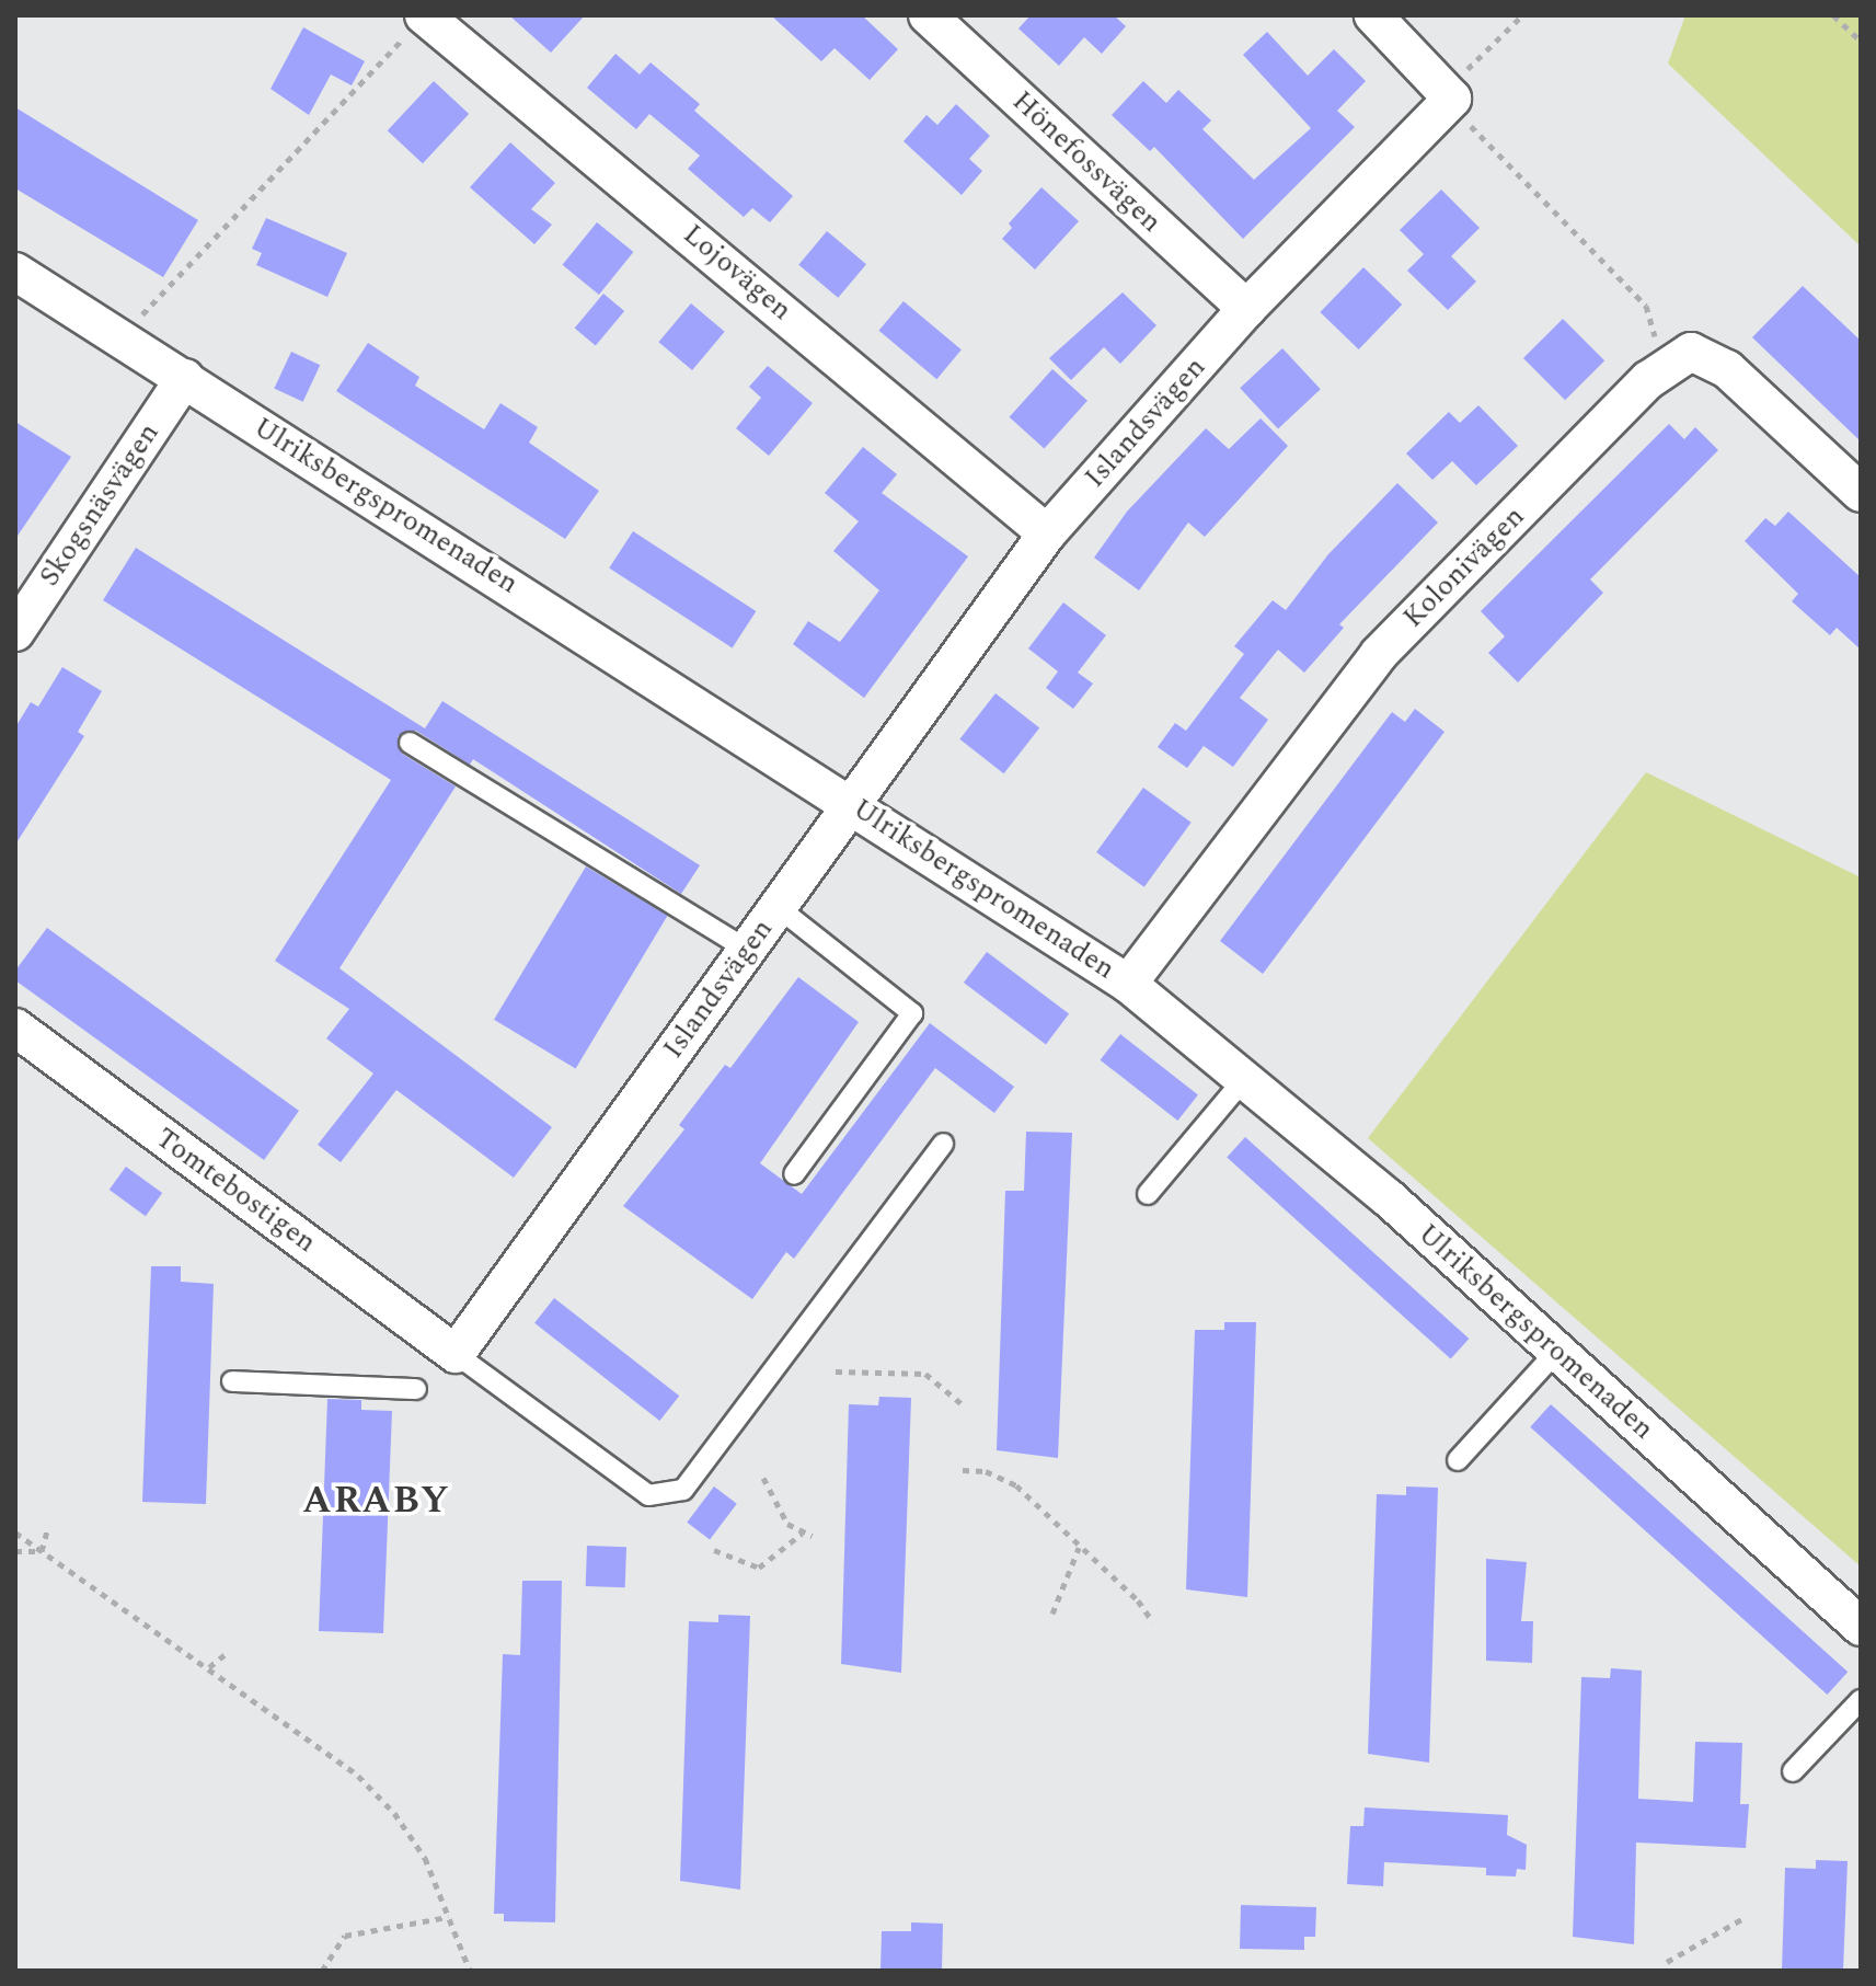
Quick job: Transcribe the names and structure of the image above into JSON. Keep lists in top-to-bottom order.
{
  "streets": {
    "street": [
      "Hönefossvägen",
      "Lojovägen",
      "Islandsvägen",
      "Skogsnäsvägen",
      "Ulriksbergspromenaden",
      "Kolonivägen",
      "Tomtebostigen"
    ]
  },
  "crossings": [
    ["Hönefossvägen", "Islandsvägen"],
    ["Lojovägen", "Islandsvägen"],
    ["Islandsvägen", "Ulriksbergspromenaden"],
    ["Islandsvägen", "Tomtebostigen"],
    ["Skogsnäsvägen", "Ulriksbergspromenaden"],
    ["Ulriksbergspromenaden", "Kolonivägen"]
  ],
  "districts": ["ARABY"]
}
